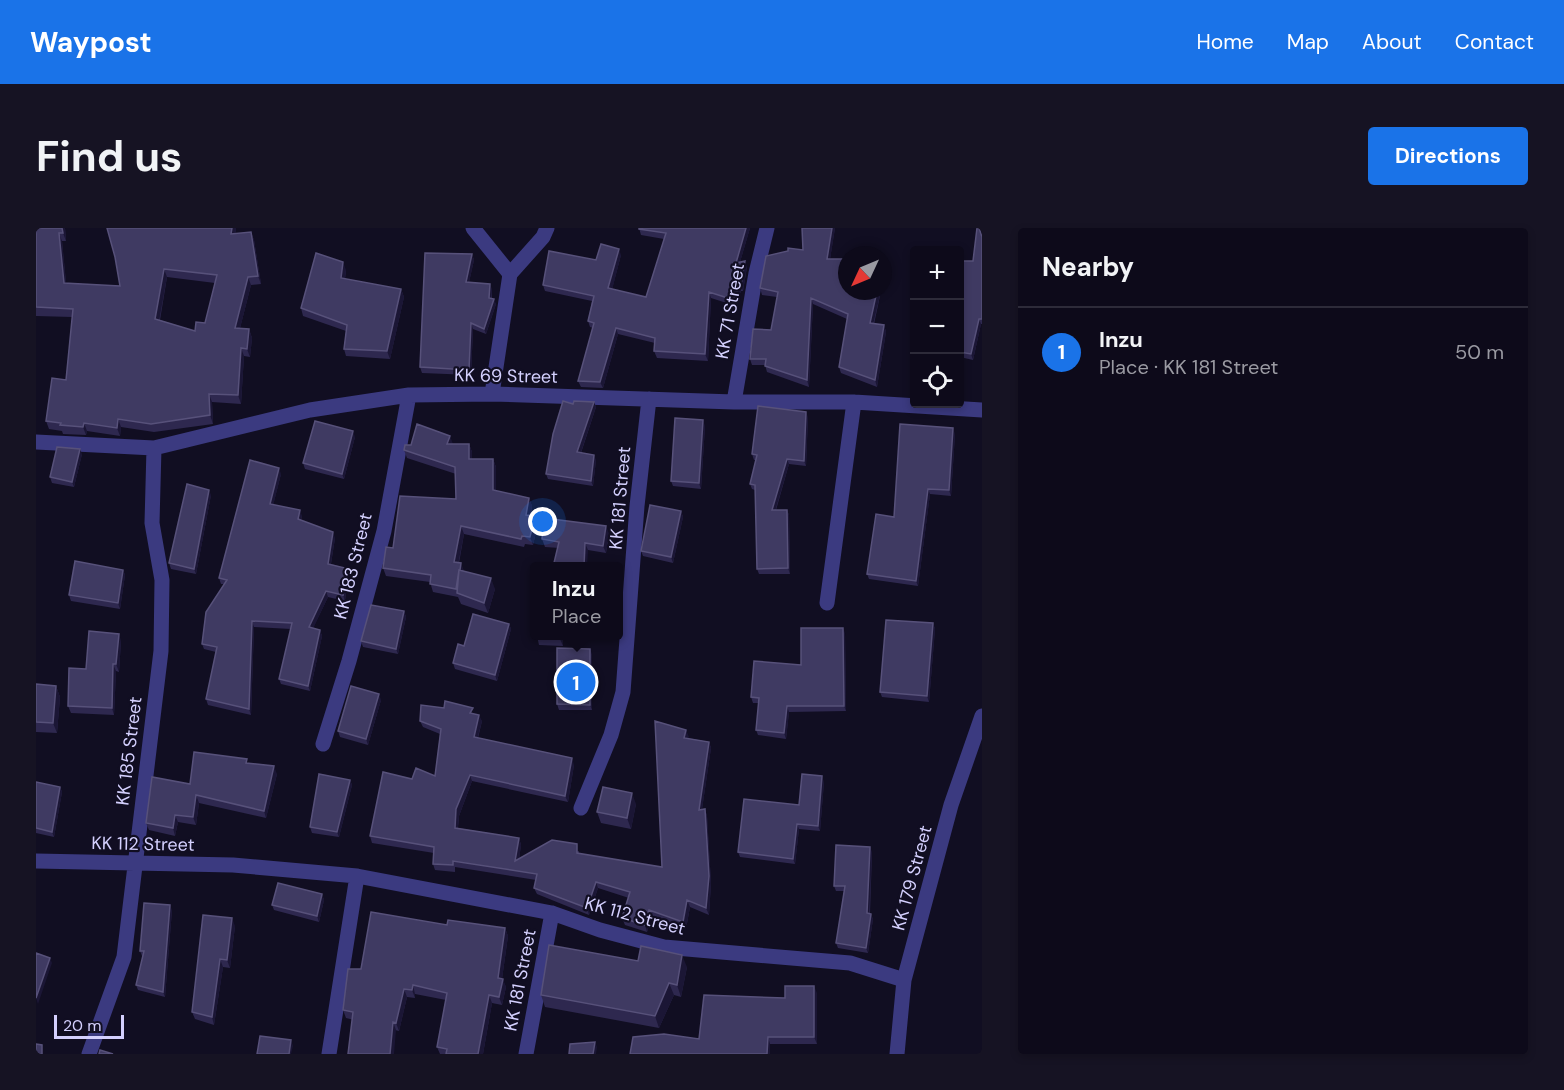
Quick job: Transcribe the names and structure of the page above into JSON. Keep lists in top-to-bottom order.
{
  "streets": {
    "street": [
      "KK 71 Street",
      "KK 69 Street",
      "KK 181 Street",
      "KK 183 Street",
      "KK 185 Street",
      "KK 112 Street",
      "KK 179 Street"
    ]
  },
  "crossings": [
    ["KK 71 Street", "KK 69 Street"],
    ["KK 69 Street", "KK 181 Street"],
    ["KK 69 Street", "KK 183 Street"],
    ["KK 69 Street", "KK 185 Street"],
    ["KK 181 Street", "KK 112 Street"],
    ["KK 185 Street", "KK 112 Street"],
    ["KK 112 Street", "KK 179 Street"]
  ],
  "scale_bar": "20 m",
  "north": "bottom left",
  "page": {
    "header": "Waypost",
    "nav": [
      "Home",
      "Map",
      "About",
      "Contact"
    ],
    "buttons": "Directions",
    "title": "Find us",
    "heading": "Nearby",
    "map_buttons": ["+", "−"],
    "list": [
      {
        "mark": "1",
        "name": "Inzu",
        "note": "Place · KK 181 Street",
        "value": "50 m"
      }
    ],
    "popup": ["Inzu", "Place"],
    "pins": "1",
    "scale": "20 m"
  }
}
